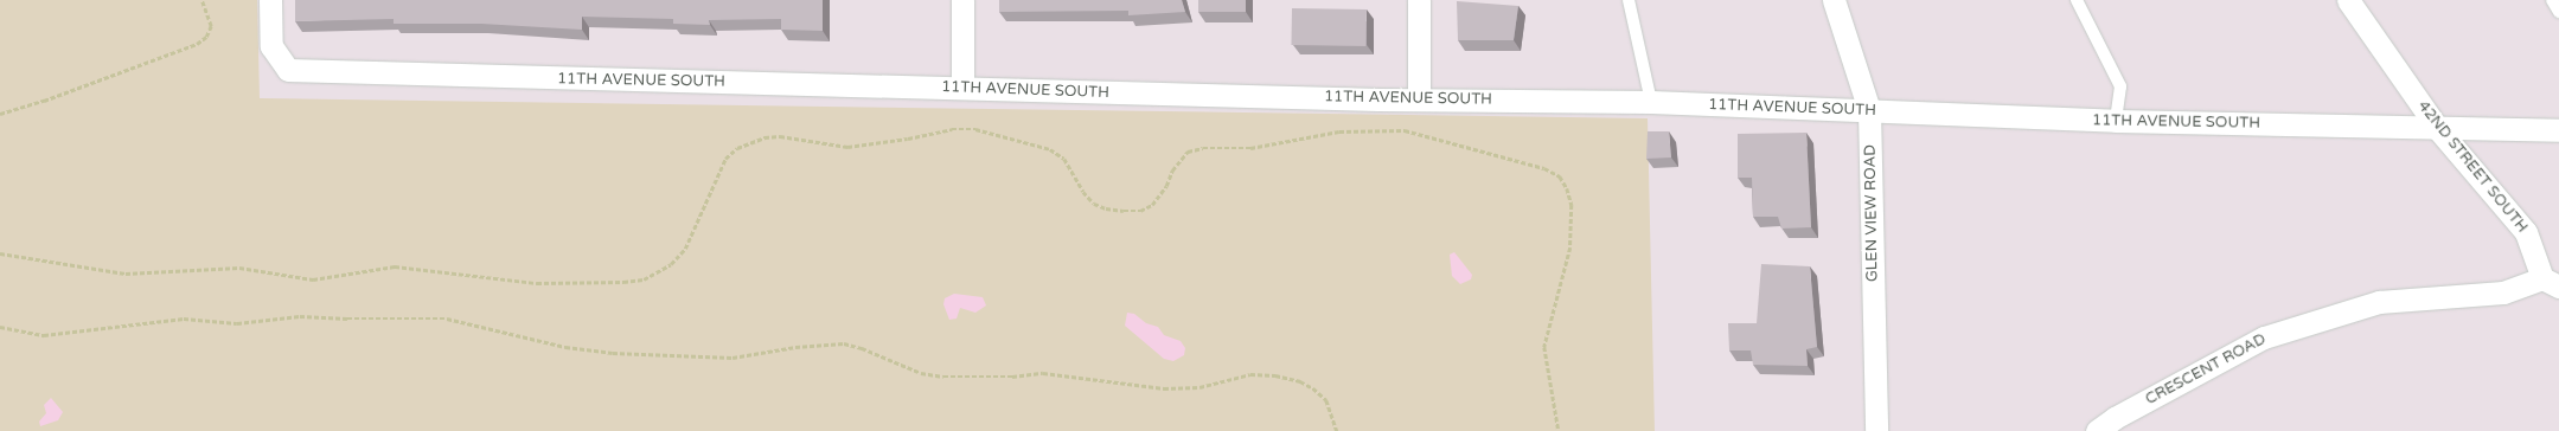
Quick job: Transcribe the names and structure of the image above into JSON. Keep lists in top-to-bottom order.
{
  "streets": {
    "street": [
      "11TH AVENUE SOUTH",
      "42ND STREET SOUTH",
      "GLEN VIEW ROAD",
      "CRESCENT ROAD"
    ]
  },
  "crossings": [
    ["11TH AVENUE SOUTH", "42ND STREET SOUTH"],
    ["11TH AVENUE SOUTH", "GLEN VIEW ROAD"],
    ["42ND STREET SOUTH", "CRESCENT ROAD"]
  ]
}
